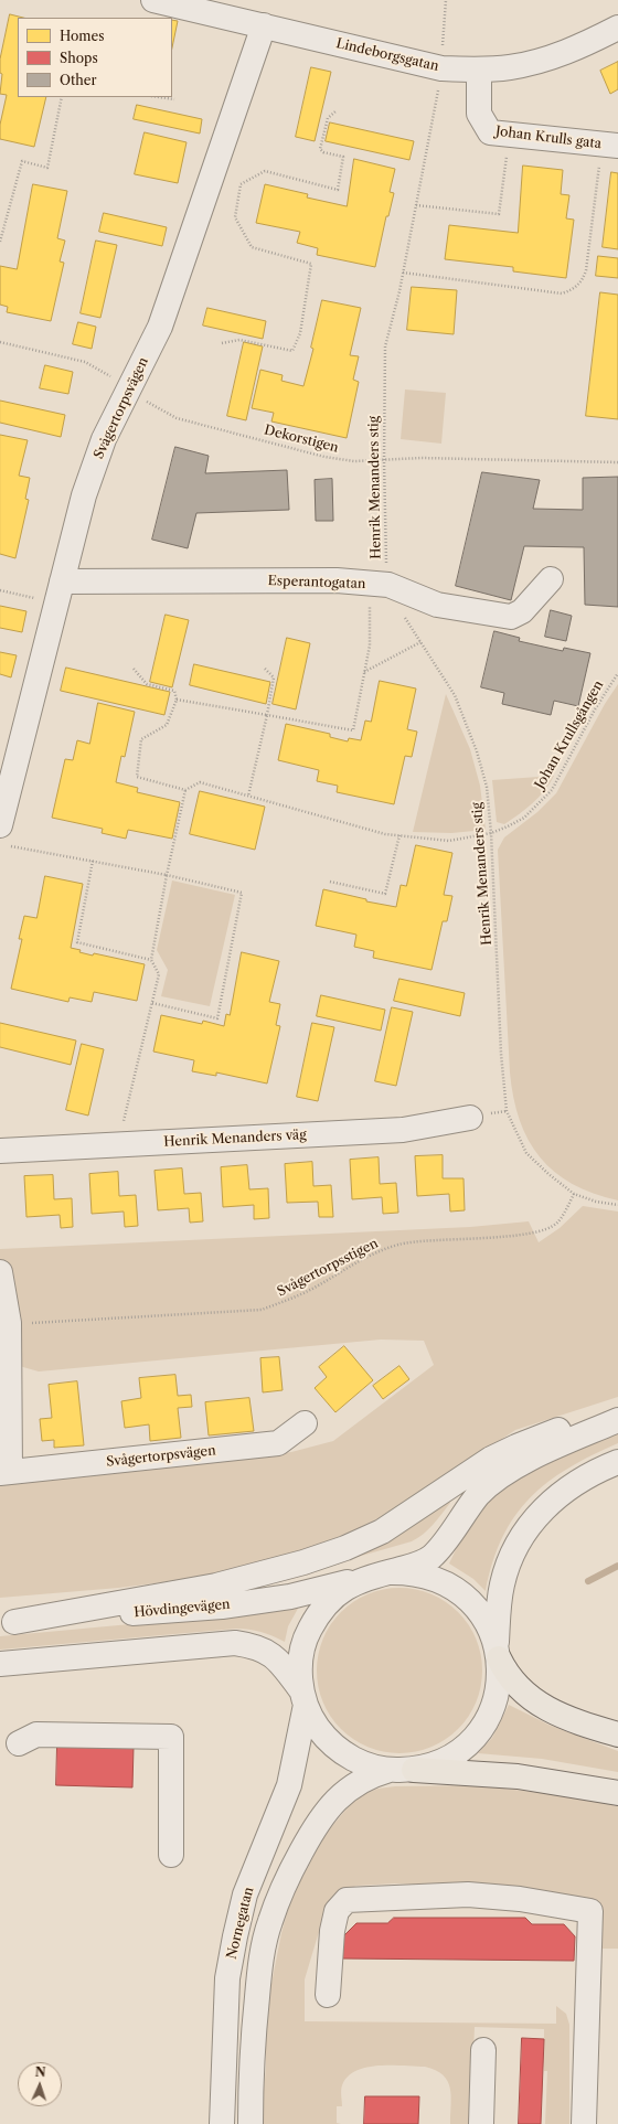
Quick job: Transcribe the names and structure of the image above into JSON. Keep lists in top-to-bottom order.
{
  "streets": {
    "street": [
      "Lindeborgsgatan",
      "Johan Krulls gata",
      "Svågertorpsvägen",
      "Esperantogatan",
      "Henrik Menanders väg",
      "Hövdingevägen",
      "Nornegatan"
    ],
    "path": [
      "Dekorstigen",
      "Henrik Menanders stig",
      "Johan Krullsgången",
      "Svågertorpsstigen"
    ]
  },
  "crossings": [
    ["Lindeborgsgatan", "Johan Krulls gata"],
    ["Lindeborgsgatan", "Svågertorpsvägen"],
    ["Lindeborgsgatan", "Henrik Menanders stig"],
    ["Svågertorpsvägen", "Dekorstigen"],
    ["Svågertorpsvägen", "Esperantogatan"],
    ["Svågertorpsvägen", "Svågertorpsstigen"],
    ["Dekorstigen", "Henrik Menanders stig"],
    ["Henrik Menanders stig", "Esperantogatan"],
    ["Henrik Menanders stig", "Johan Krullsgången"],
    ["Henrik Menanders stig", "Svågertorpsstigen"]
  ],
  "legend": ["Homes", "Shops", "Other"],
  "north": "top"
}
